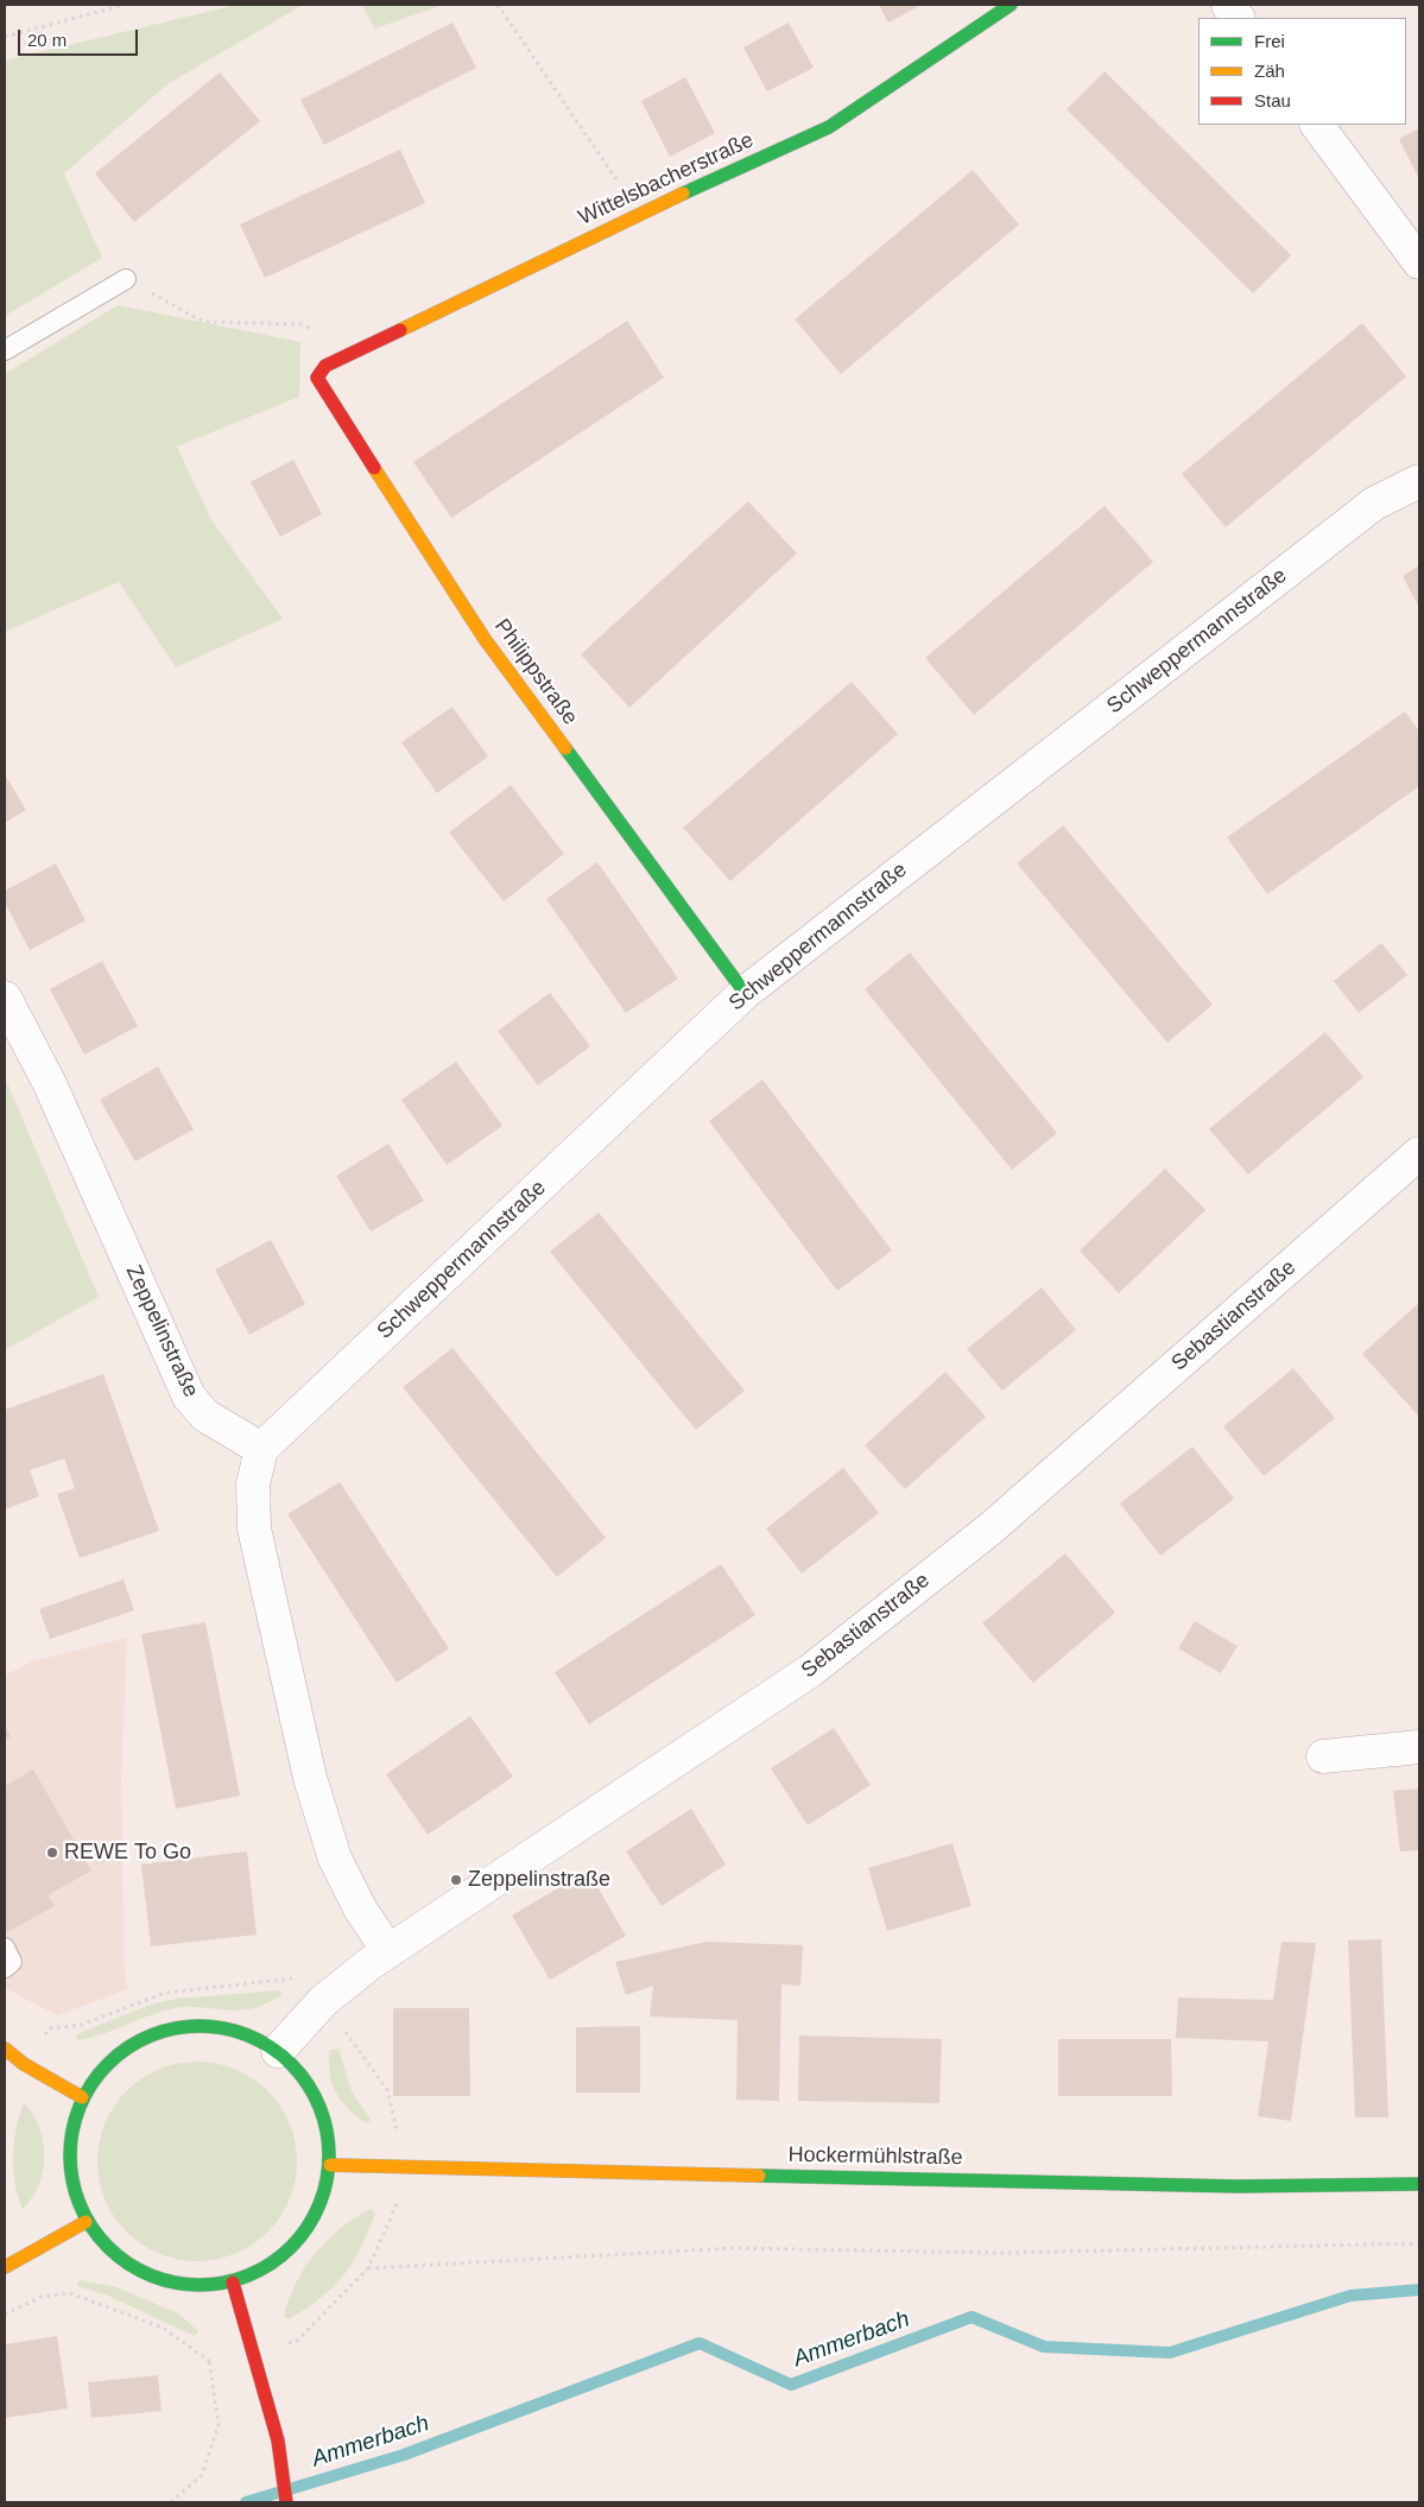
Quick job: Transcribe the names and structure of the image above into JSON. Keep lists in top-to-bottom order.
{
  "streets": {
    "main road": ["Wittelsbacherstraße", "Philippstraße", "Hockermühlstraße"],
    "street": ["Schweppermannstraße", "Sebastianstraße", "Zeppelinstraße"]
  },
  "crossings": [
    ["Wittelsbacherstraße", "Philippstraße"],
    ["Schweppermannstraße", "Philippstraße"],
    ["Schweppermannstraße", "Zeppelinstraße"]
  ],
  "water": ["Ammerbach"],
  "places": ["REWE To Go", "Zeppelinstraße"],
  "legend": ["Frei", "Zäh", "Stau"],
  "scale_bar": "20 m"
}
